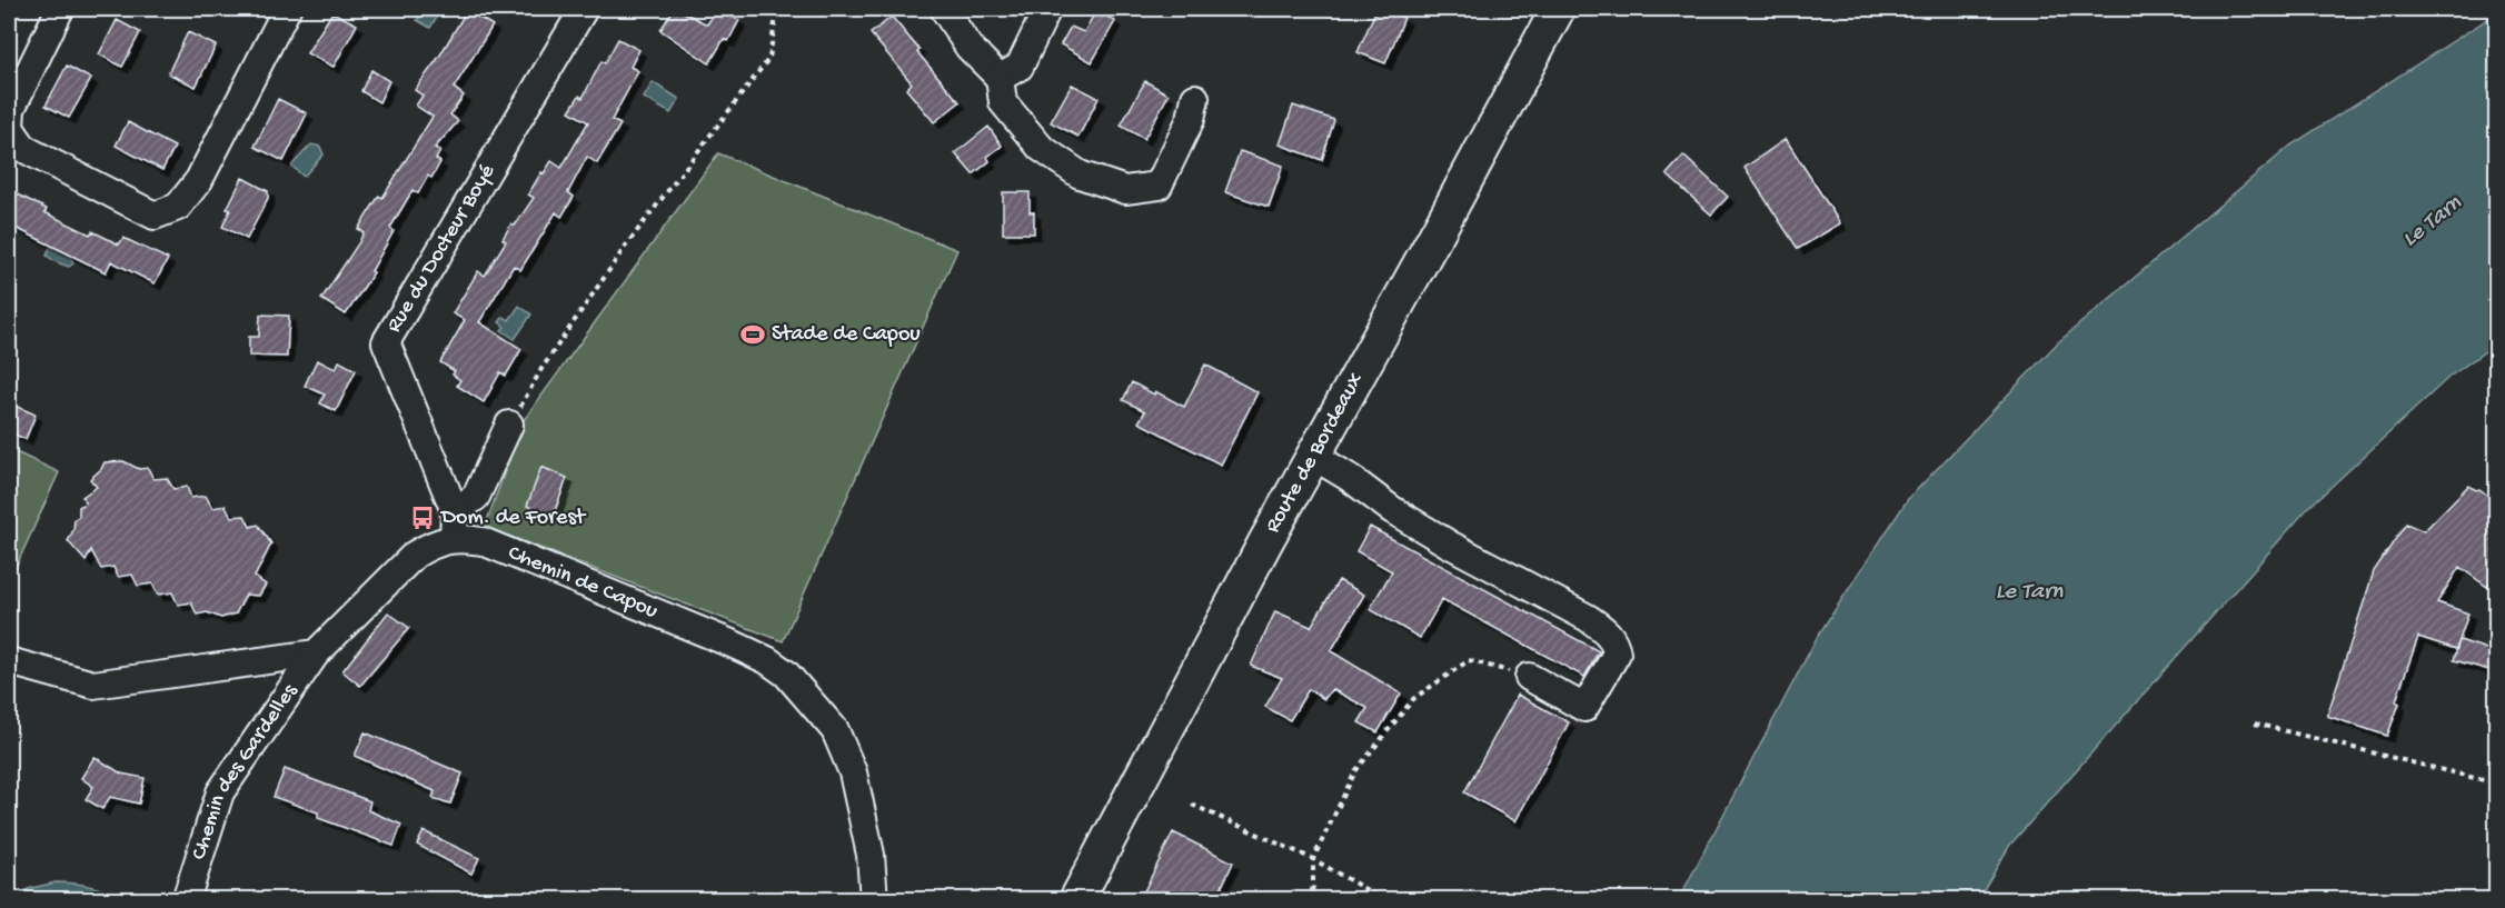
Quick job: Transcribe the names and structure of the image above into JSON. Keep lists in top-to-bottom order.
{
  "streets": {
    "main road": ["Route de Bordeaux"],
    "street": ["Rue du Docteur Boyé", "Chemin de Capou", "Chemin des Gardelles"]
  },
  "crossings": [
    ["Rue du Docteur Boyé", "Chemin de Capou"],
    ["Chemin de Capou", "Chemin des Gardelles"]
  ],
  "water": ["Le Tarn"],
  "places": {
    "sports": ["Stade de Capou"],
    "bus stop": ["Dom. de Forest"]
  }
}
